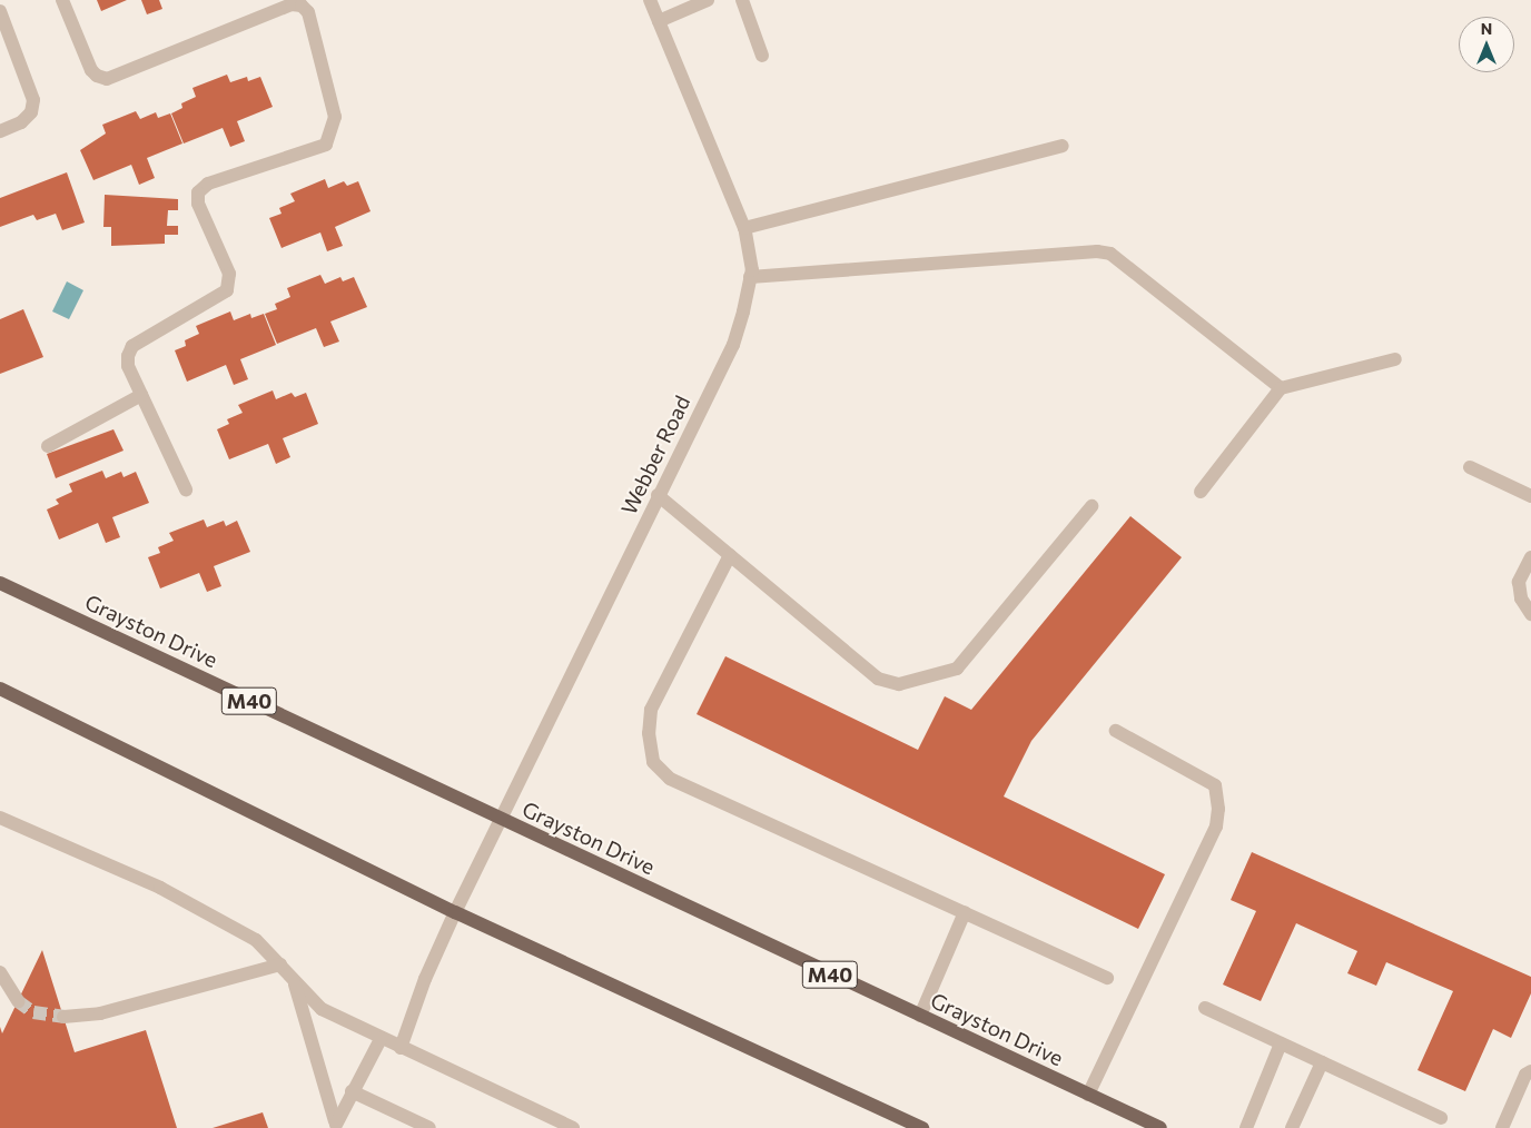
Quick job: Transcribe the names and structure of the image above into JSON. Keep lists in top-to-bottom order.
{
  "streets": {
    "main road": ["Grayston Drive", "M40"],
    "street": ["Webber Road"]
  },
  "crossings": [
    ["Webber Road", "Grayston Drive"]
  ],
  "north": "top"
}
